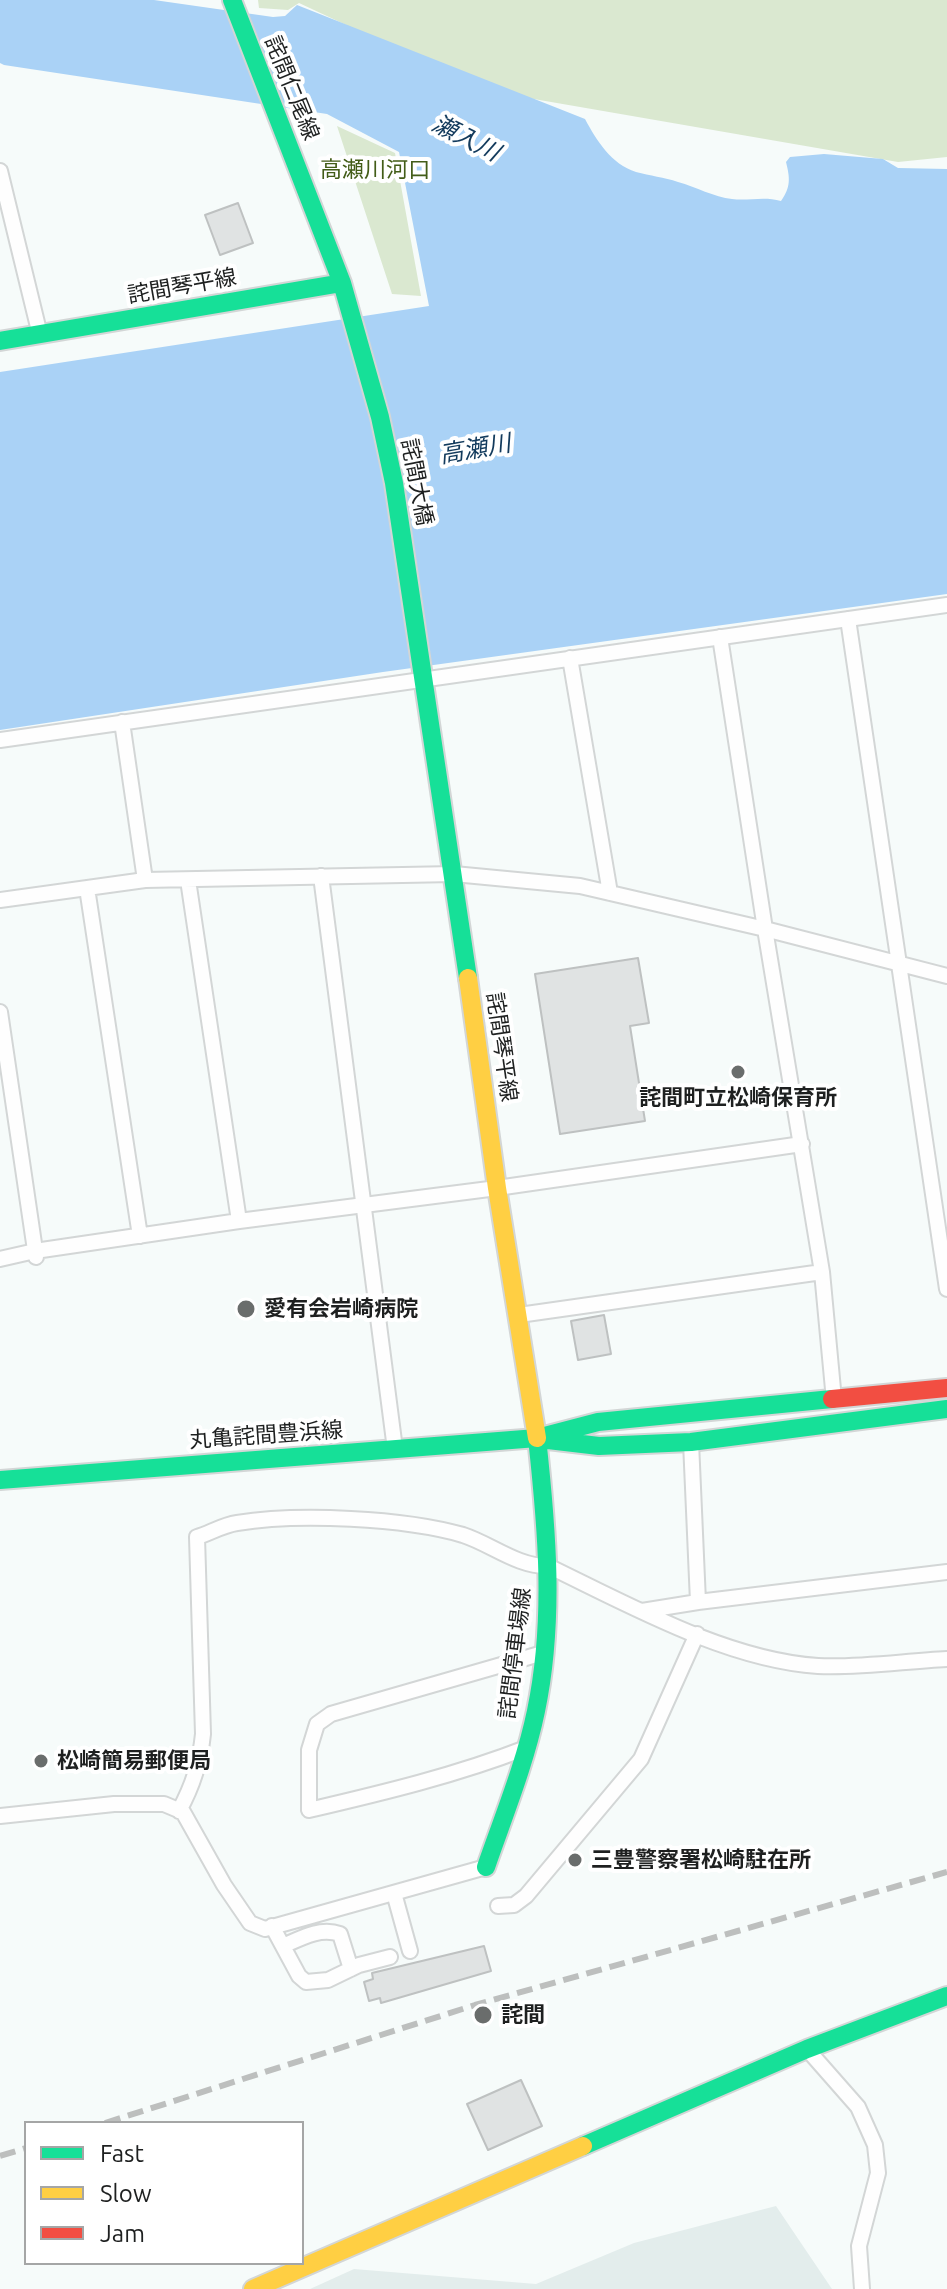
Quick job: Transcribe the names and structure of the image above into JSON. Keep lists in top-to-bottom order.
{
  "streets": {
    "main road": [
      "詫間仁尾線",
      "詫間琴平線",
      "詫間大橋",
      "丸亀詫間豊浜線",
      "詫間停車場線"
    ]
  },
  "crossings": [
    ["詫間仁尾線", "詫間琴平線"],
    ["詫間仁尾線", "詫間大橋"],
    ["詫間琴平線", "詫間大橋"],
    ["詫間琴平線", "丸亀詫間豊浜線"],
    ["詫間琴平線", "詫間停車場線"],
    ["丸亀詫間豊浜線", "詫間停車場線"]
  ],
  "water": ["瀬入川", "高瀬川"],
  "parks": ["高瀬川河口"],
  "places": [
    "詫間町立松崎保育所",
    "愛有会岩崎病院",
    "松崎簡易郵便局",
    "三豊警察署松崎駐在所",
    "詫間"
  ],
  "legend": ["Fast", "Slow", "Jam"]
}
